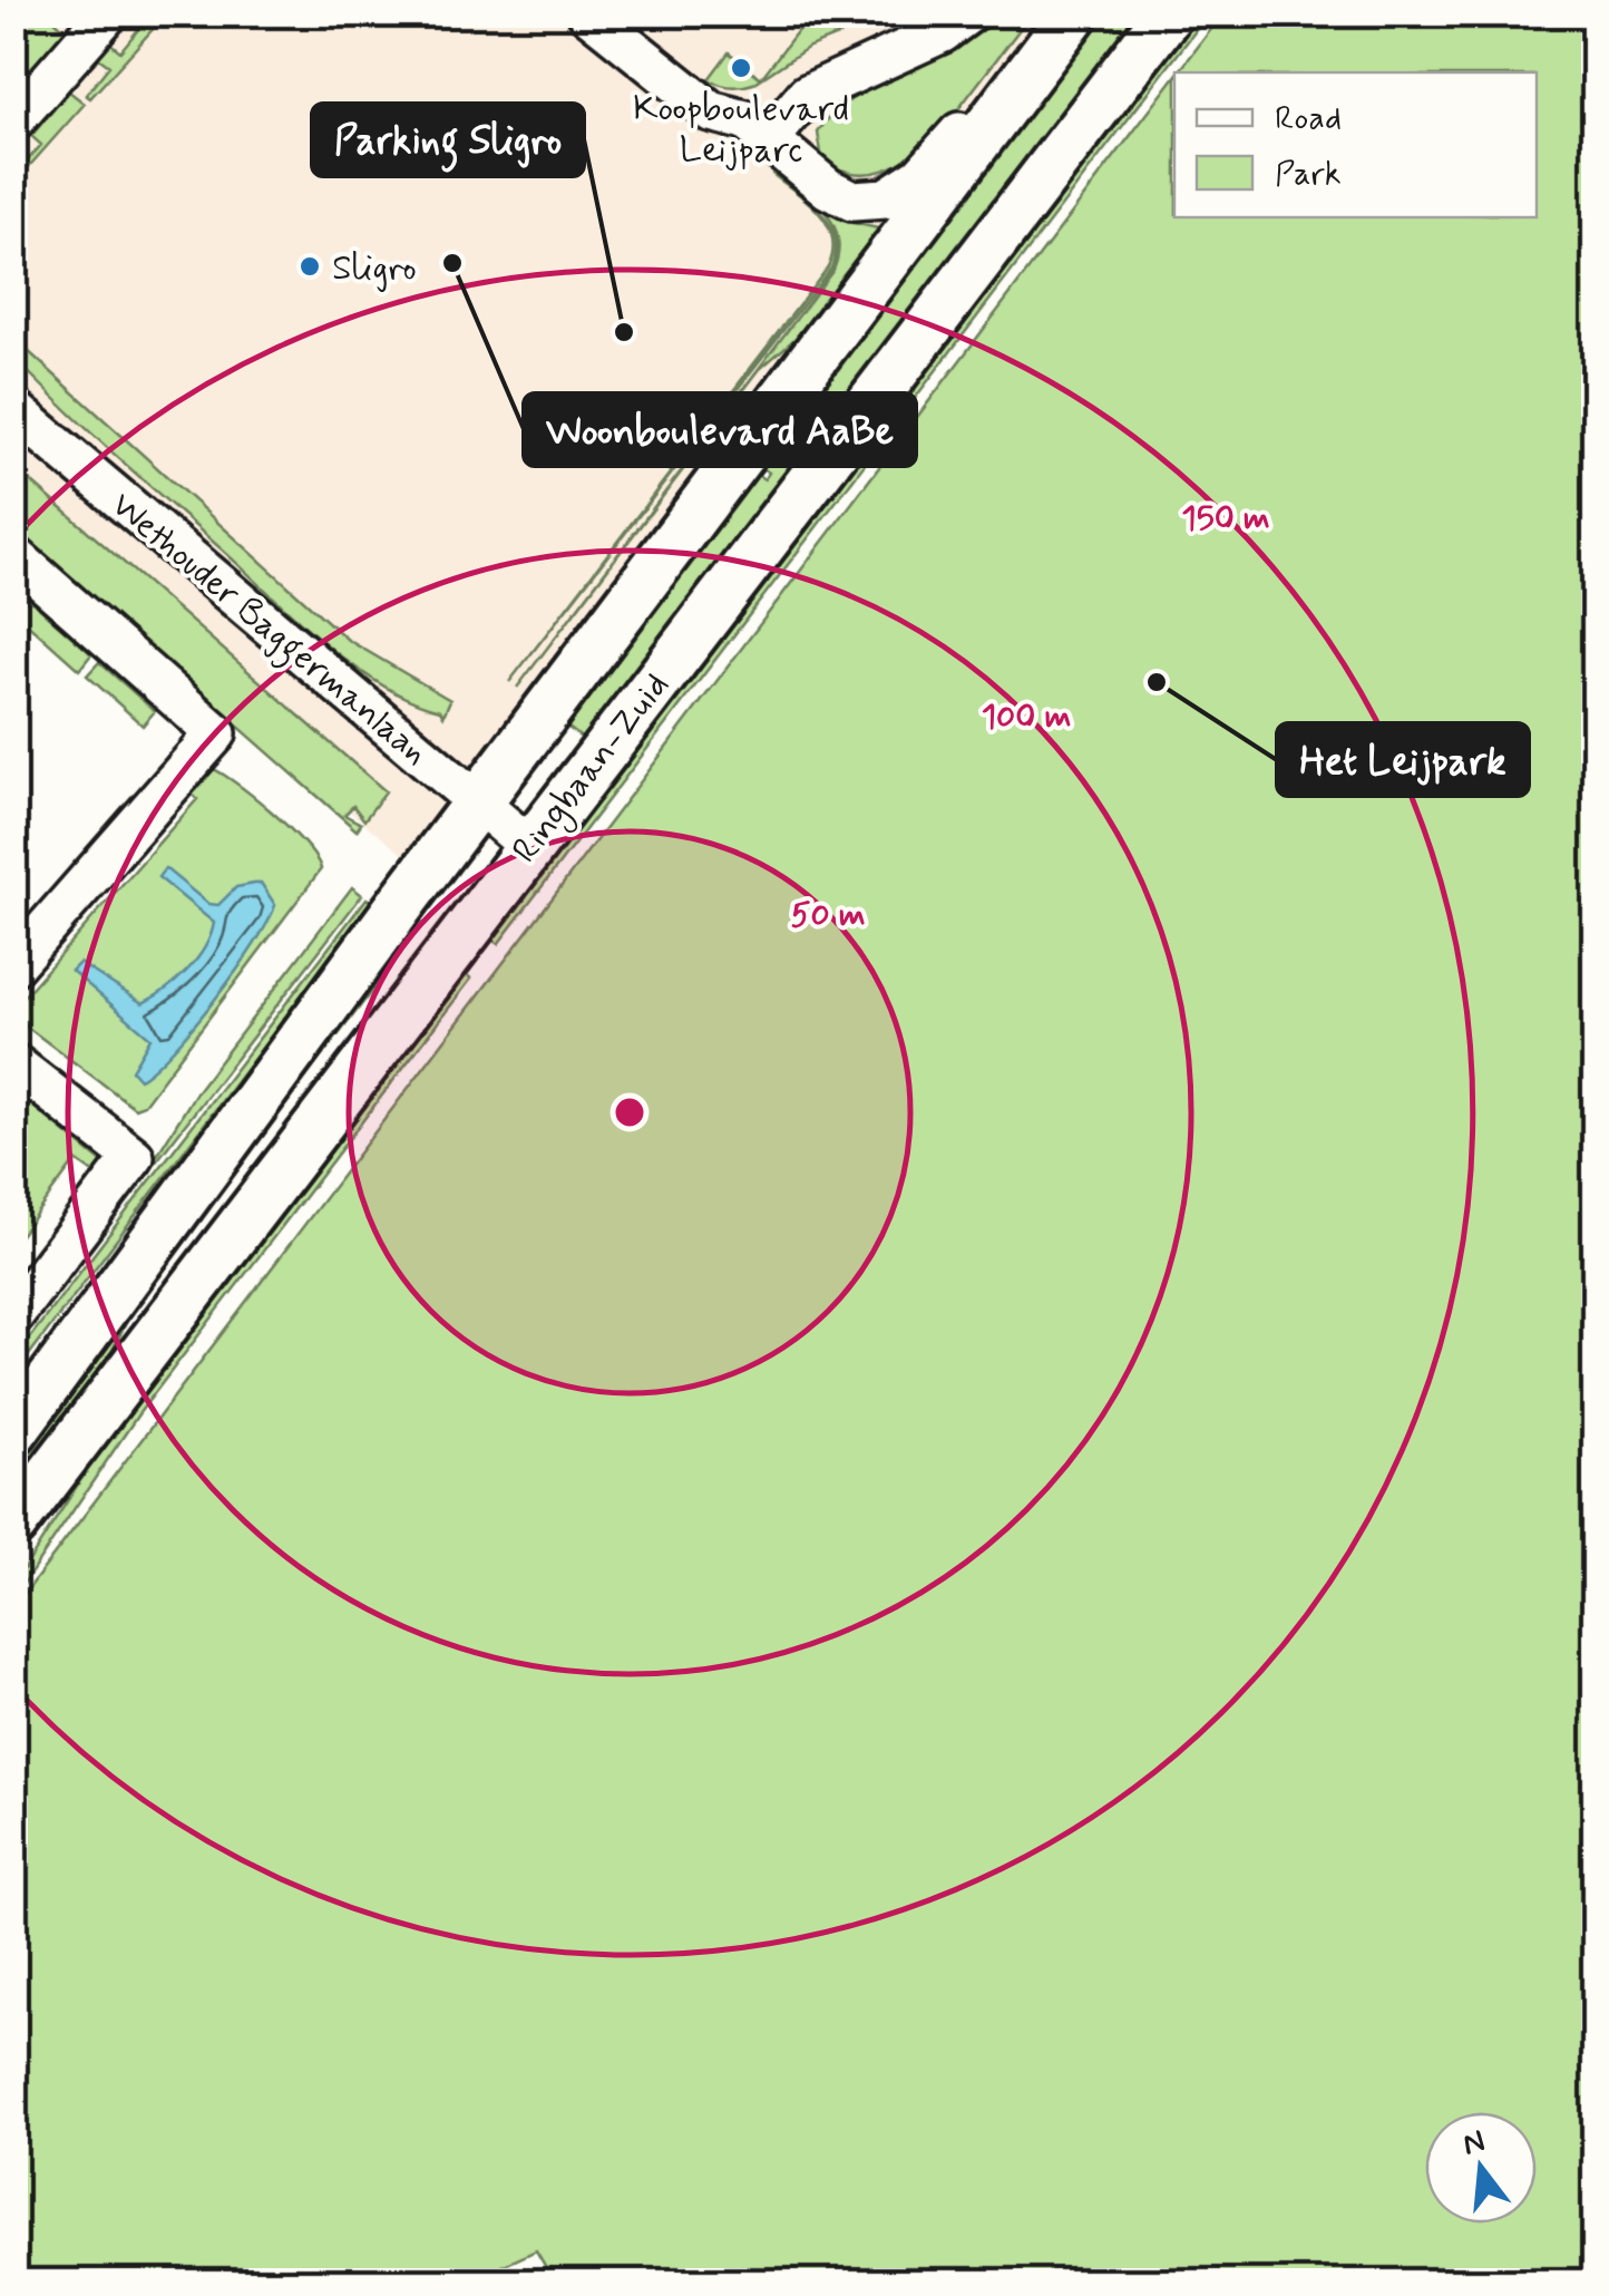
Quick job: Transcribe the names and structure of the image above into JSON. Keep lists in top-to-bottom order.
{
  "streets": {
    "main road": ["Ringbaan-Zuid"],
    "street": ["Wethouder Baggermanlaan"]
  },
  "crossings": [
    ["Wethouder Baggermanlaan", "Ringbaan-Zuid"]
  ],
  "places": [
    "Koopboulevard Leijparc",
    "Woonboulevard AaBe",
    "Sligro",
    "Parking Sligro",
    "Het Leijpark"
  ],
  "legend": ["Road", "Park"],
  "north": "top",
  "rings": ["150 m", "100 m", "50 m"]
}
